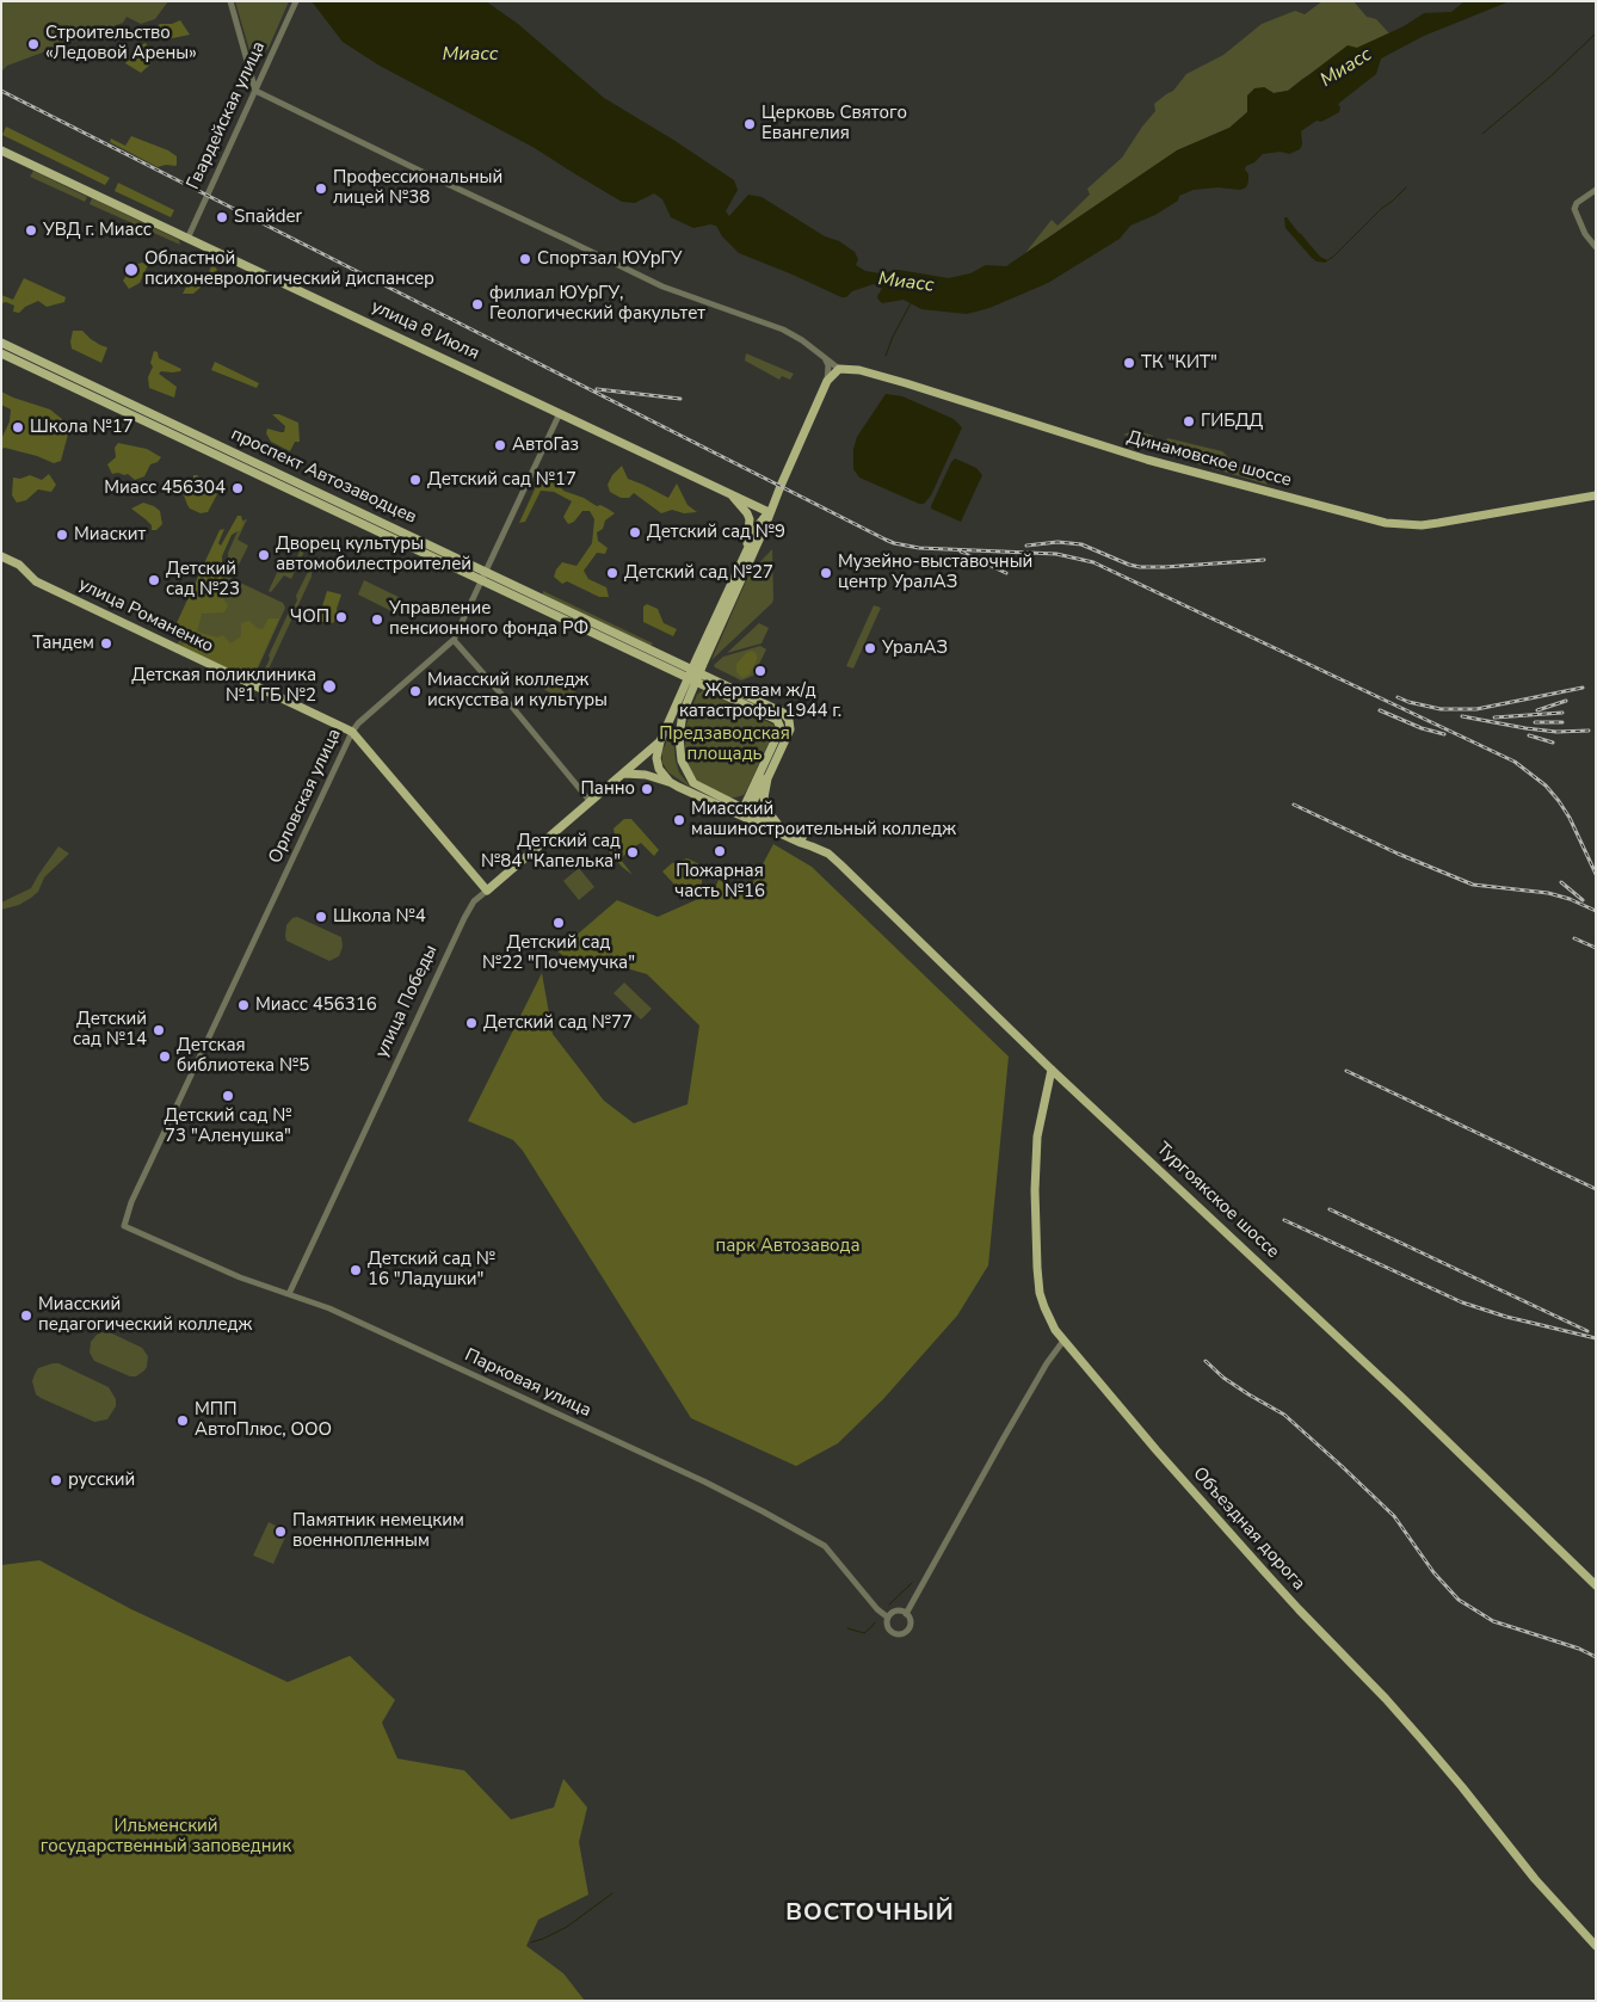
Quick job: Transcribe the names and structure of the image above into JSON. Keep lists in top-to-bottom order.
{
  "streets": {
    "main road": [
      "улица 8 Июля",
      "Динамовское шоссе",
      "проспект Автозаводцев",
      "улица Романенко",
      "улица Победы",
      "Тургоякское шоссе",
      "Объездная дорога"
    ],
    "street": ["Гвардейская улица", "Орловская улица", "Парковая улица"]
  },
  "crossings": [
    ["Гвардейская улица", "улица 8 Июля"],
    ["улица 8 Июля", "Орловская улица"],
    ["проспект Автозаводцев", "Орловская улица"],
    ["проспект Автозаводцев", "Тургоякское шоссе"],
    ["улица Романенко", "Орловская улица"],
    ["улица Романенко", "улица Победы"],
    ["Орловская улица", "Парковая улица"],
    ["улица Победы", "Парковая улица"],
    ["Тургоякское шоссе", "Объездная дорога"]
  ],
  "districts": ["ВОСТОЧНЫЙ"],
  "water": ["Миасс"],
  "parks": ["Предзаводская площадь", "парк Автозавода", "Ильменский государственный заповедник"],
  "places": [
    "Строительство «Ледовой Арены»",
    "Церковь Святого Евангелия",
    "Профессиональный лицей №38",
    "Sпайder",
    "УВД г. Миасс",
    "Спортзал ЮУрГУ",
    "Областной психоневрологический диспансер",
    "филиал ЮУрГУ, Геологический факультет",
    "ТК \"КИТ\"",
    "ГИБДД",
    "Школа №17",
    "АвтоГаз",
    "Детский сад №17",
    "Миасс 456304",
    "Детский сад №9",
    "Миаскит",
    "Дворец культуры автомобилестроителей",
    "Детский сад №27",
    "Музейно-выставочный центр УралАЗ",
    "Детский сад №23",
    "ЧОП",
    "Управление пенсионного фонда РФ",
    "Тандем",
    "УралАЗ",
    "Жертвам ж/д катастрофы 1944 г.",
    "Детская поликлиника №1 ГБ №2",
    "Миасский колледж искусства и культуры",
    "Панно",
    "Миасский машиностроительный колледж",
    "Пожарная часть №16",
    "Детский сад №84 \"Капелька\"",
    "Школа №4",
    "Детский сад №22 \"Почемучка\"",
    "Миасс 456316",
    "Детский сад №77",
    "Детский сад №14",
    "Детская библиотека №5",
    "Детский сад № 73 \"Аленушка\"",
    "Детский сад № 16 \"Ладушки\"",
    "Миасский педагогический колледж",
    "МПП АвтоПлюс, ООО",
    "русский",
    "Памятник немецким военнопленным"
  ]
}
